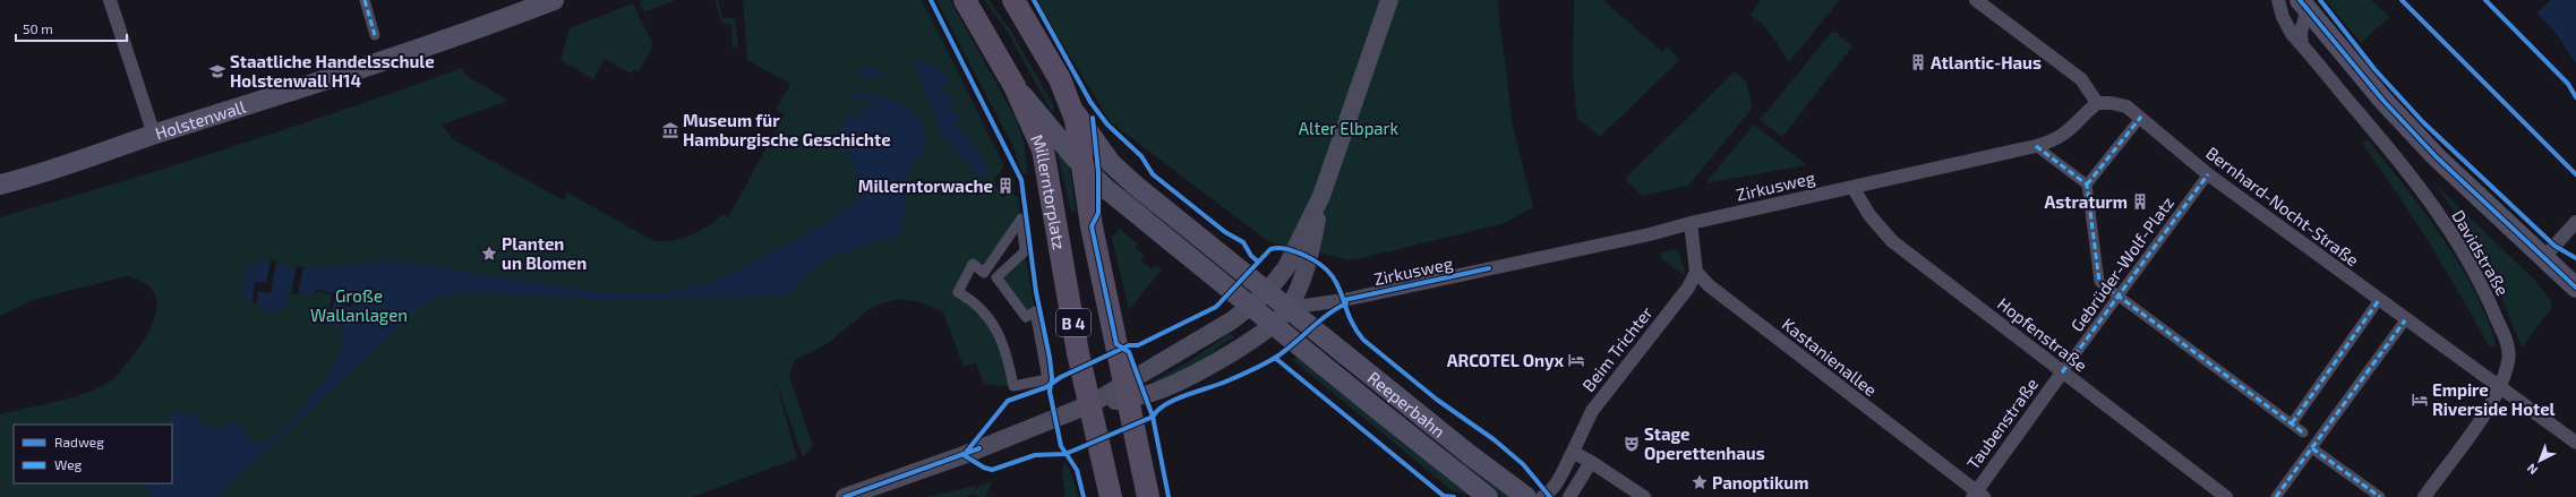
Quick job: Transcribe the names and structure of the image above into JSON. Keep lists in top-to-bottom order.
{
  "streets": {
    "main road": [
      "Holstenwall",
      "Millerntorplatz",
      "B 4",
      "Reeperbahn"
    ],
    "street": [
      "Zirkusweg",
      "Bernhard-Nocht-Straße",
      "Davidstraße",
      "Gebrüder-Wolf-Platz",
      "Hopfenstraße",
      "Beim Trichter",
      "Kastanienallee",
      "Taubenstraße"
    ]
  },
  "crossings": [
    ["Zirkusweg", "Bernhard-Nocht-Straße"],
    ["Zirkusweg", "Hopfenstraße"],
    ["Zirkusweg", "Reeperbahn"],
    ["Millerntorplatz", "B 4"],
    ["Millerntorplatz", "Reeperbahn"],
    ["Bernhard-Nocht-Straße", "Davidstraße"],
    ["Bernhard-Nocht-Straße", "Gebrüder-Wolf-Platz"],
    ["Gebrüder-Wolf-Platz", "Hopfenstraße"],
    ["Gebrüder-Wolf-Platz", "Taubenstraße"],
    ["Hopfenstraße", "Taubenstraße"],
    ["Beim Trichter", "Kastanienallee"],
    ["Kastanienallee", "Taubenstraße"]
  ],
  "parks": ["Alter Elbpark", "Große Wallanlagen"],
  "places": {
    "building": ["Atlantic-Haus", "Millerntorwache", "Astraturm"],
    "school or university": ["Staatliche Handelsschule Holstenwall H14"],
    "museum": ["Museum für Hamburgische Geschichte"],
    "place": ["Planten un Blomen", "Panoptikum"],
    "hotel": ["ARCOTEL Onyx", "Empire Riverside Hotel"],
    "theatre": ["Stage Operettenhaus"]
  },
  "legend": ["Radweg", "Weg"],
  "scale_bar": "50 m",
  "north": "bottom left"
}
